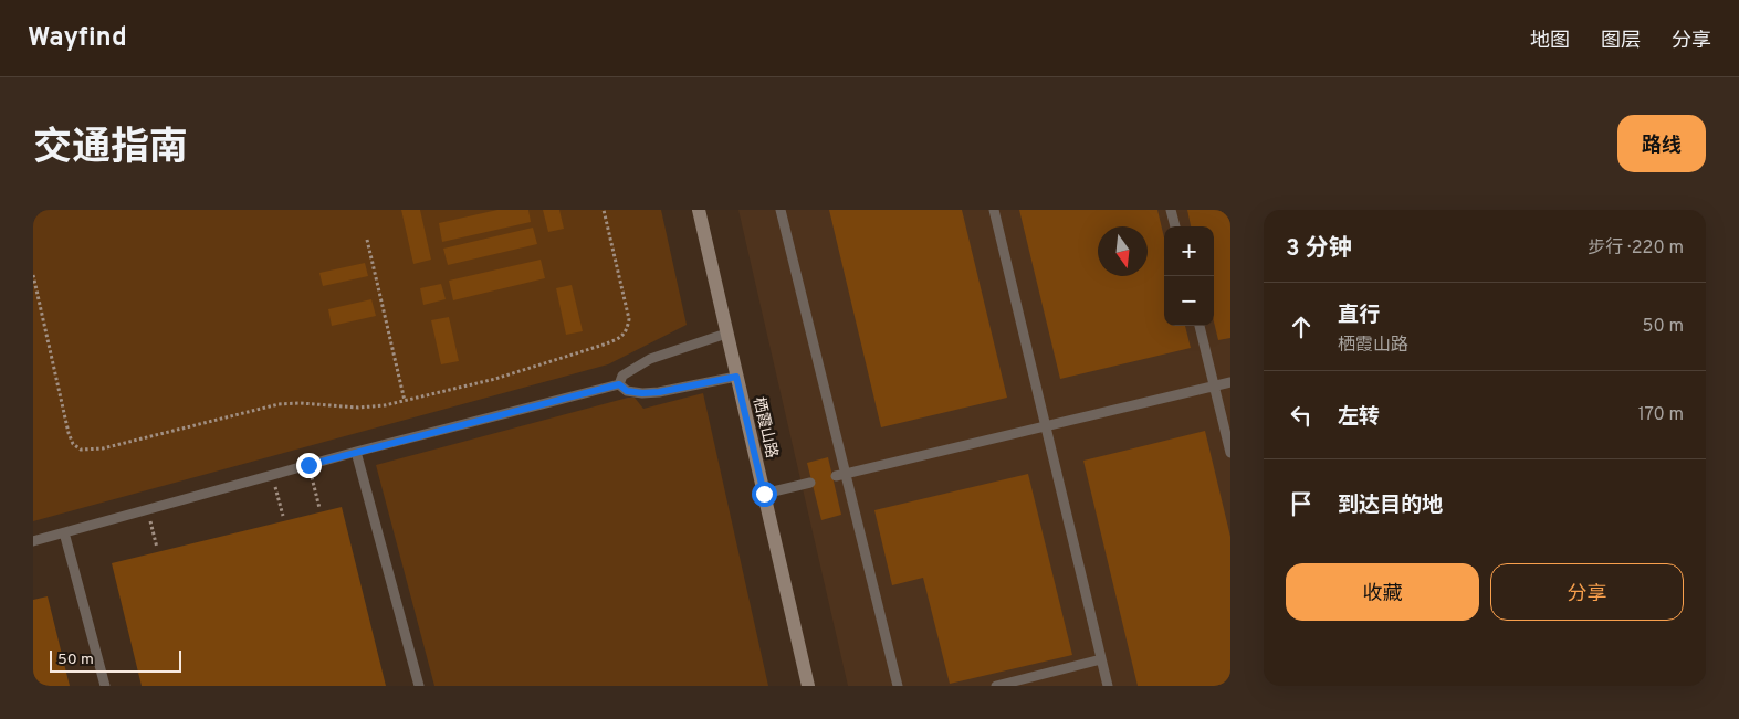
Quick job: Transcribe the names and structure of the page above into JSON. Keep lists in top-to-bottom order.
{
  "streets": {
    "street": ["栖霞山路"]
  },
  "scale_bar": "50 m",
  "north": "bottom",
  "page": {
    "header": "Wayfind",
    "nav": ["地图", "图层", "分享"],
    "title": "交通指南",
    "buttons": [
      "路线",
      ["收藏", "分享"]
    ],
    "heading": ["3 分钟", "步行 · 220 m"],
    "map_buttons": ["+", "−"],
    "list": [
      ["直行", "栖霞山路", "50 m"],
      ["左转", "170 m"],
      "到达目的地"
    ],
    "scale": "50 m"
  }
}
